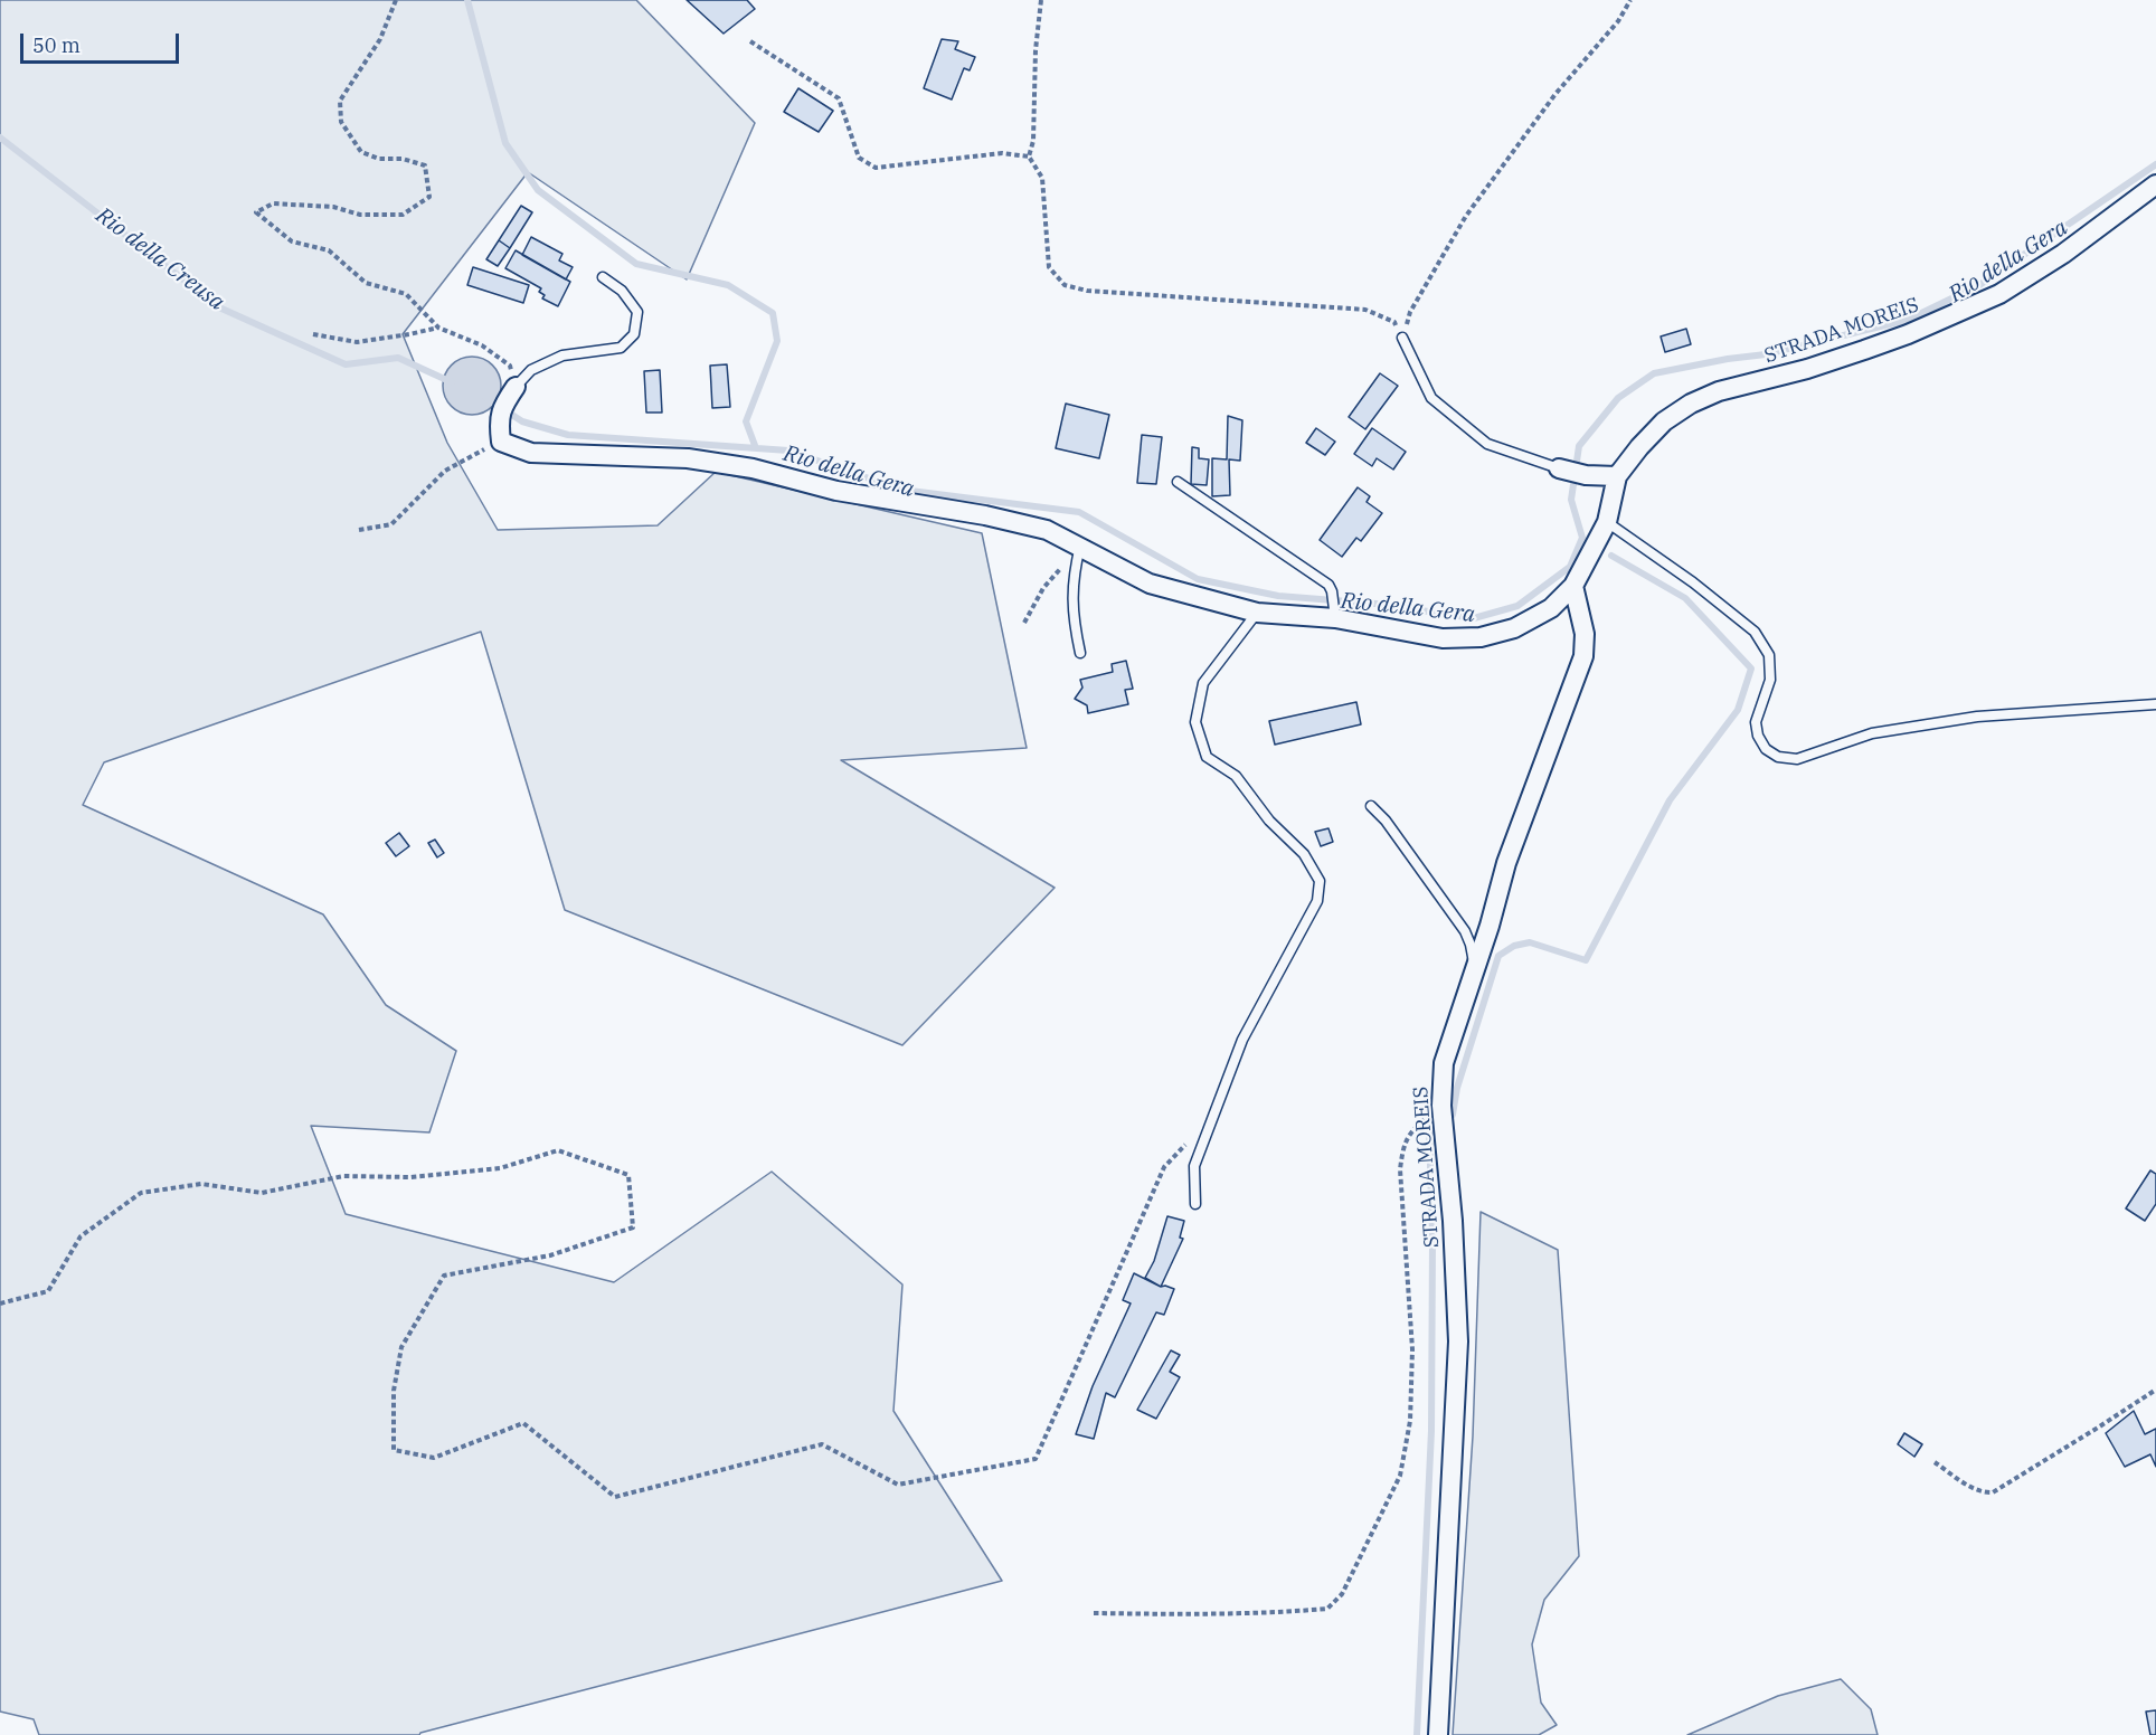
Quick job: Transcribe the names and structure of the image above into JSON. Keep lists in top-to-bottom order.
{
  "streets": {
    "street": ["STRADA MOREIS"]
  },
  "water": ["Rio della Creusa", "Rio della Gera"],
  "scale_bar": "50 m"
}
